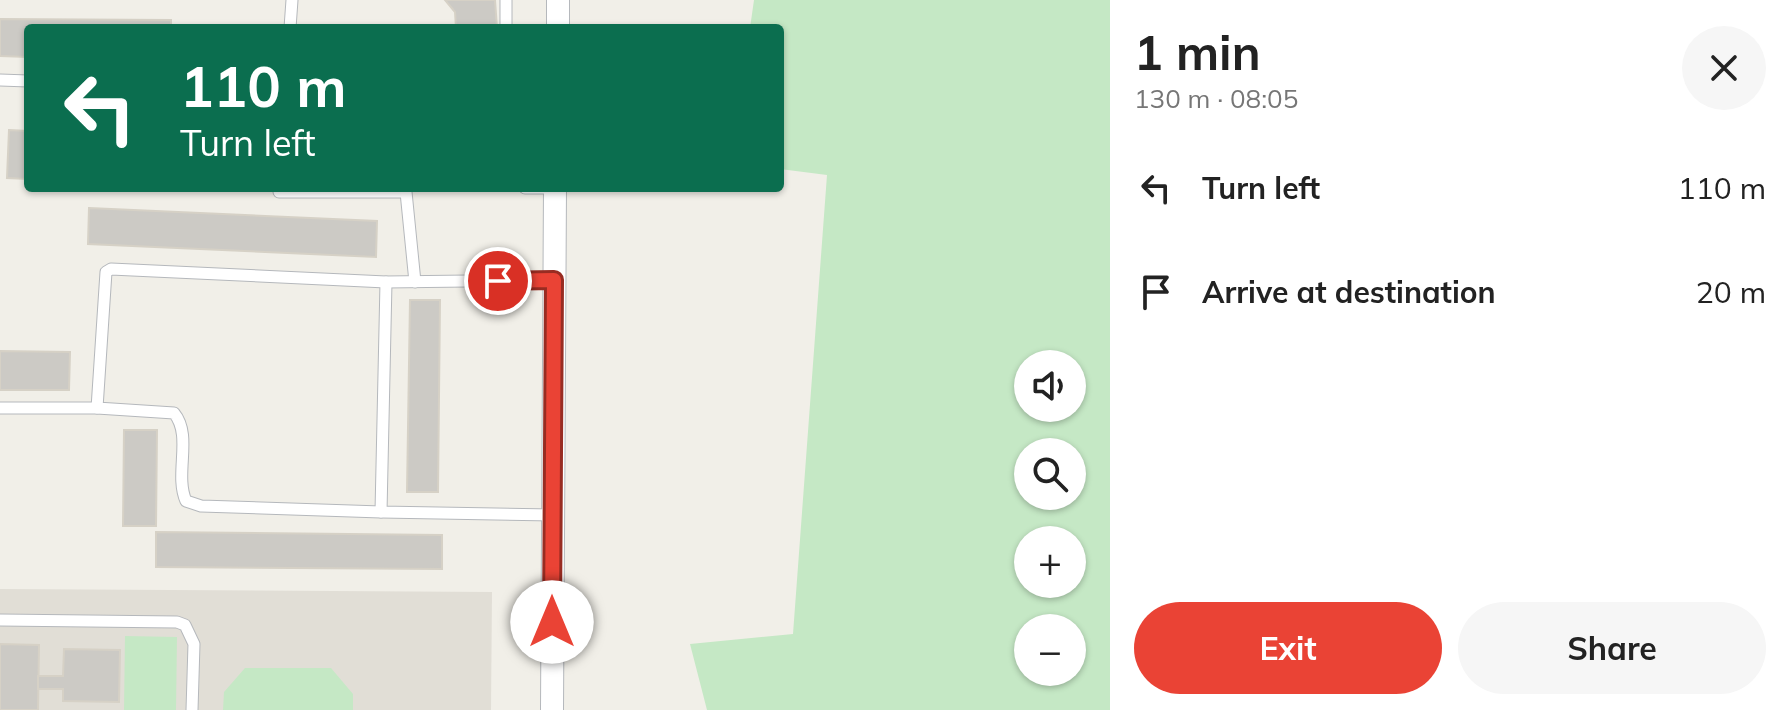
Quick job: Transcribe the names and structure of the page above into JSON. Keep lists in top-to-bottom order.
{
  "page": {
    "heading": ["1 min", "130 m · 08:05"],
    "turn": ["110 m", "Turn left"],
    "list": [
      {
        "name": "Turn left",
        "value": "110 m"
      },
      {
        "name": "Arrive at destination",
        "value": "20 m"
      }
    ],
    "map_buttons": ["+", "−"],
    "buttons": ["Exit", "Share"]
  }
}
